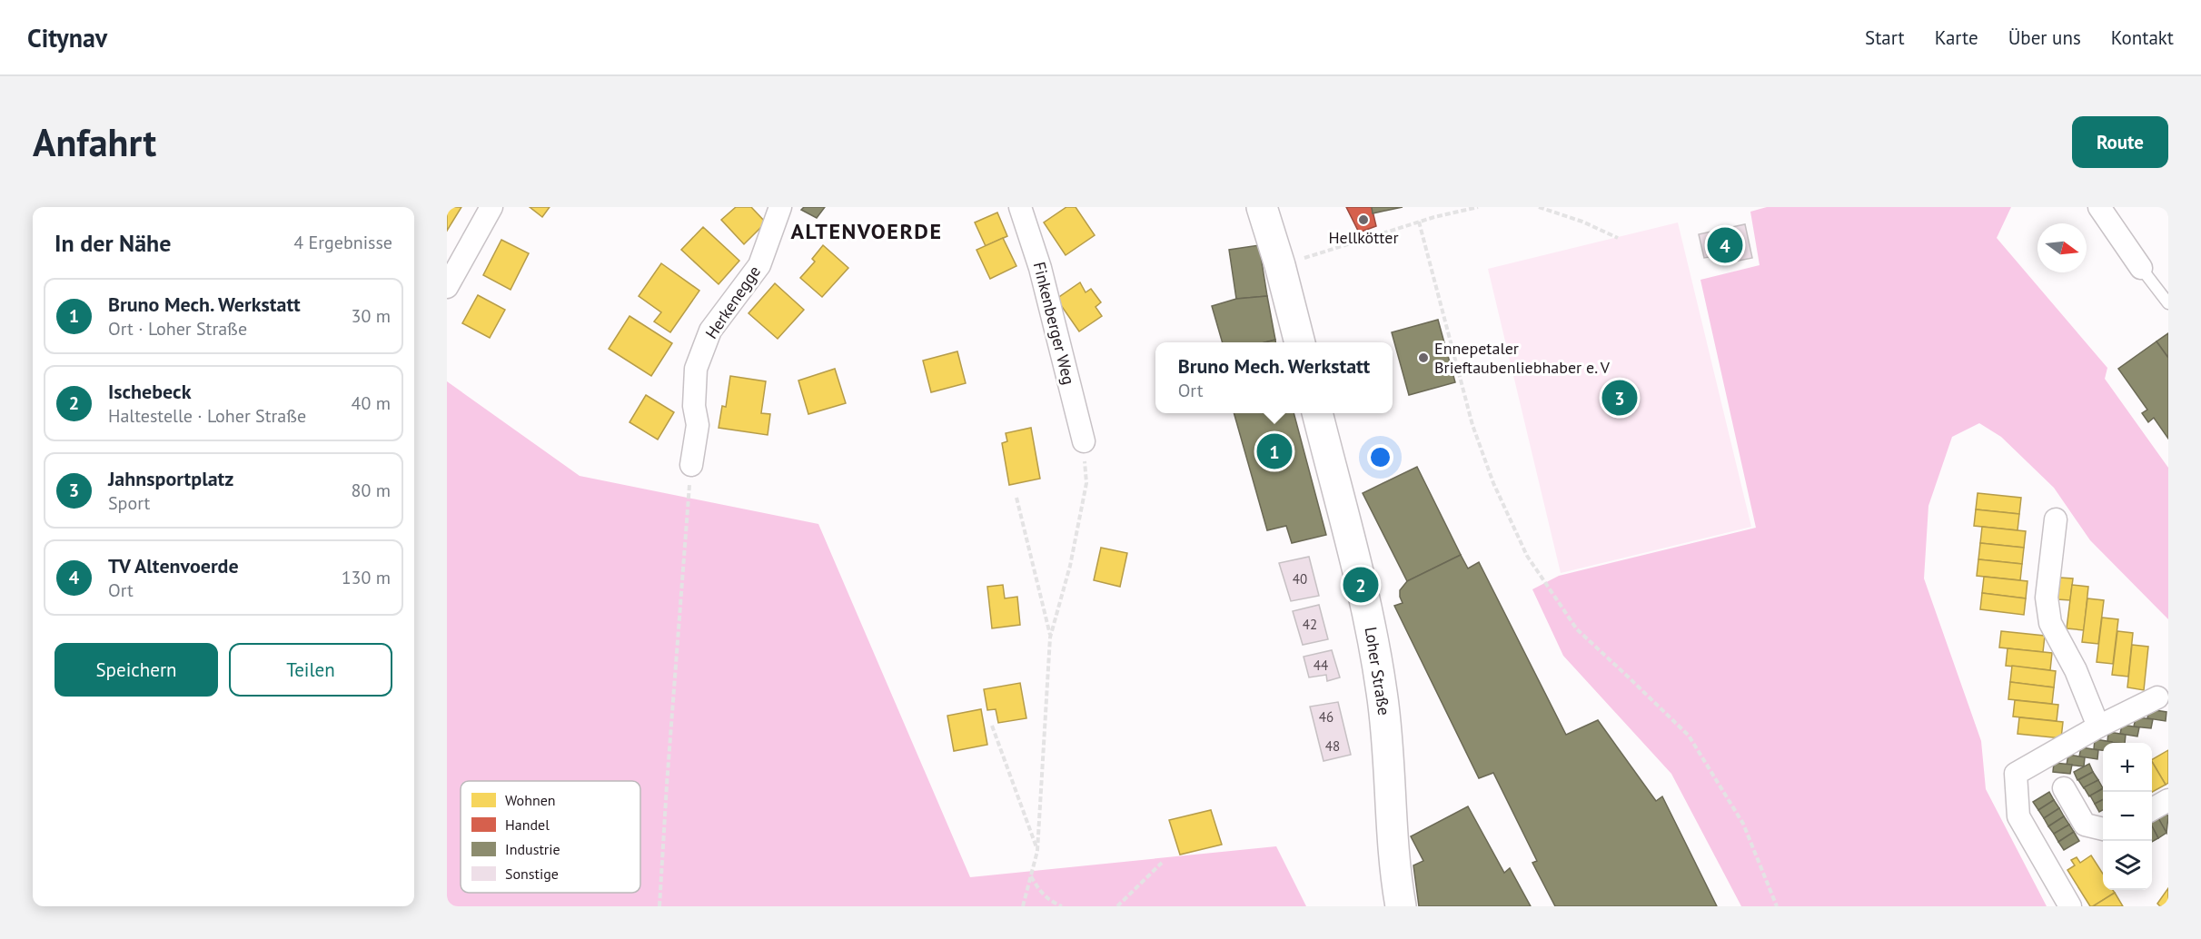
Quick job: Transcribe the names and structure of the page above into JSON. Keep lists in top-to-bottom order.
{
  "streets": {
    "main road": ["Loher Straße"],
    "street": ["Herkenegge", "Finkenberger Weg"]
  },
  "districts": ["ALTENVOERDE"],
  "places": ["Hellkötter", "Ennepetaler Brieftaubenliebhaber e. V"],
  "house_numbers": [
    "40",
    "42",
    "44",
    "46",
    "48"
  ],
  "legend": [
    "Wohnen",
    "Handel",
    "Industrie",
    "Sonstige"
  ],
  "north": "right",
  "page": {
    "header": "Citynav",
    "nav": [
      "Start",
      "Karte",
      "Über uns",
      "Kontakt"
    ],
    "buttons": [
      "Route",
      ["Speichern", "Teilen"]
    ],
    "title": "Anfahrt",
    "heading": ["In der Nähe", "4 Ergebnisse"],
    "pins": [
      "4",
      "3",
      "1",
      "2"
    ],
    "list": [
      {
        "mark": "1",
        "name": "Bruno Mech. Werkstatt",
        "note": "Ort · Loher Straße",
        "value": "30 m"
      },
      {
        "mark": "2",
        "name": "Ischebeck",
        "note": "Haltestelle · Loher Straße",
        "value": "40 m"
      },
      {
        "mark": "3",
        "name": "Jahnsportplatz",
        "note": "Sport",
        "value": "80 m"
      },
      {
        "mark": "4",
        "name": "TV Altenvoerde",
        "note": "Ort",
        "value": "130 m"
      }
    ],
    "popup": ["Bruno Mech. Werkstatt", "Ort"],
    "map_buttons": ["+", "−"]
  }
}
